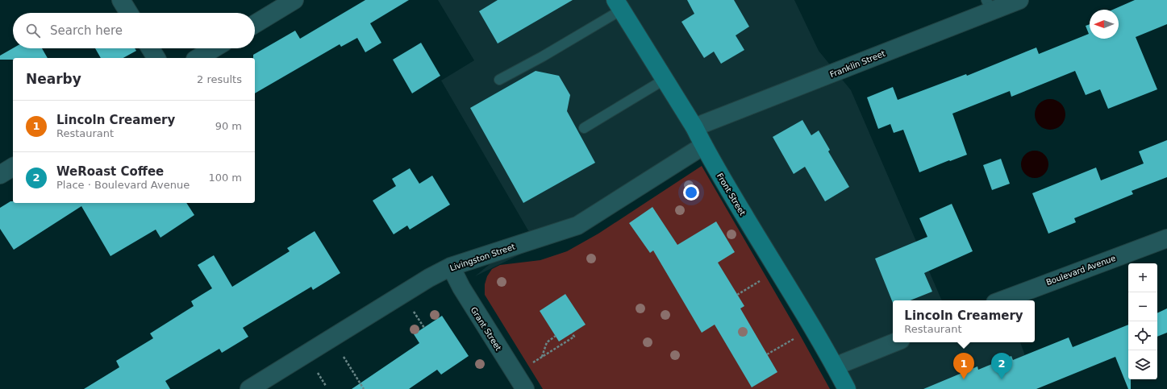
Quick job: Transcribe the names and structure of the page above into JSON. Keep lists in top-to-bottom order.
{
  "streets": {
    "main road": ["Front Street"],
    "street": [
      "Franklin Street",
      "Livingston Street",
      "Boulevard Avenue",
      "Grant Street"
    ]
  },
  "crossings": [
    ["Franklin Street", "Front Street"],
    ["Front Street", "Livingston Street"],
    ["Livingston Street", "Grant Street"]
  ],
  "north": "left",
  "page": {
    "search": "Search here",
    "heading": ["Nearby", "2 results"],
    "list": [
      {
        "mark": "1",
        "name": "Lincoln Creamery",
        "note": "Restaurant",
        "value": "90 m"
      },
      {
        "mark": "2",
        "name": "WeRoast Coffee",
        "note": "Place · Boulevard Avenue",
        "value": "100 m"
      }
    ],
    "map_buttons": ["+", "−"],
    "popup": ["Lincoln Creamery", "Restaurant"],
    "pins": ["1", "2"]
  }
}
